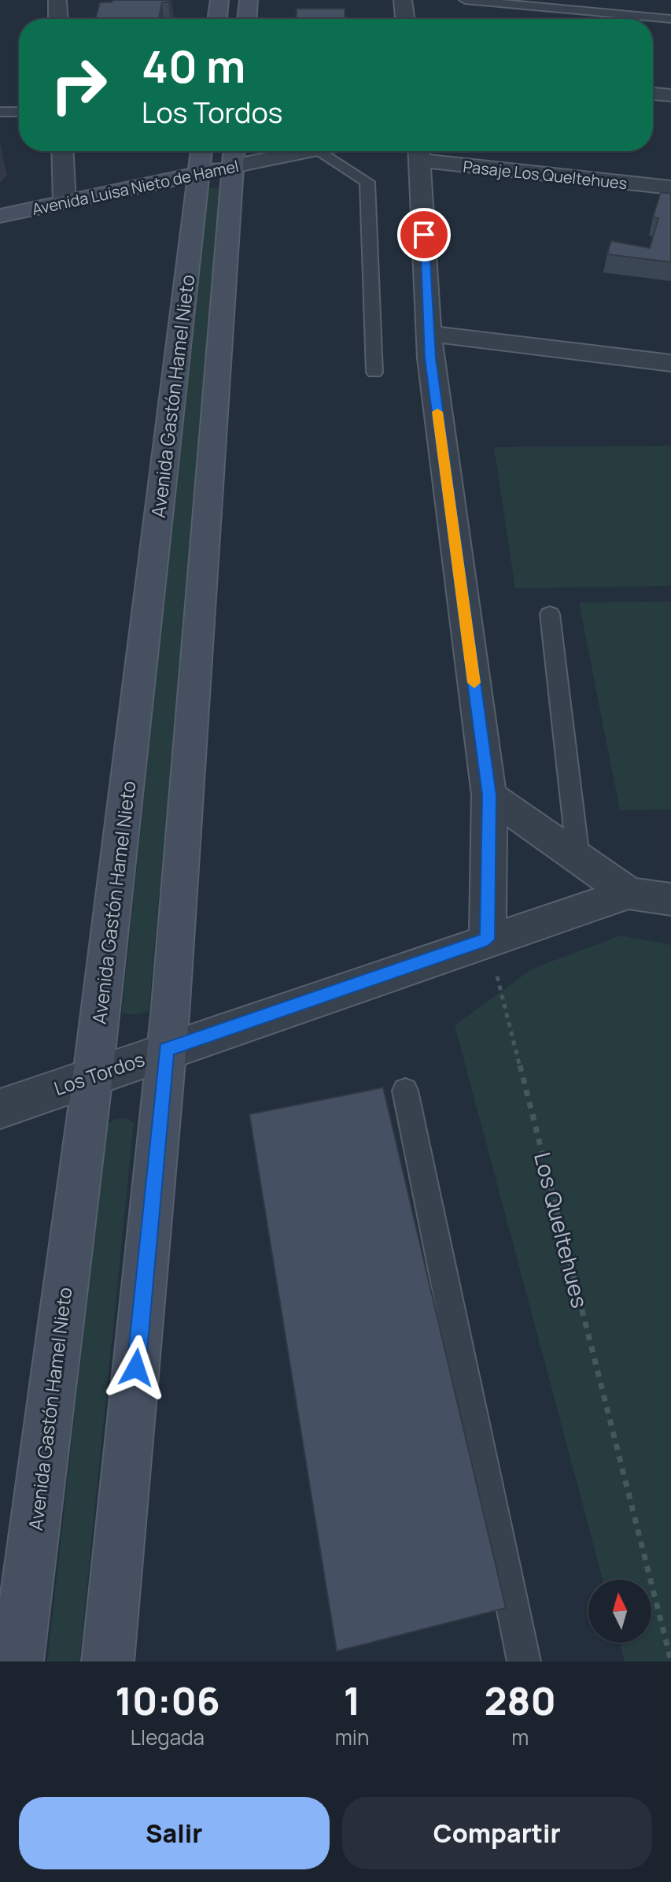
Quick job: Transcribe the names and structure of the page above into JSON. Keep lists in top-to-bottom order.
{
  "streets": {
    "main road": ["Avenida Luisa Nieto de Hamel", "Avenida Gastón Hamel Nieto"],
    "street": ["Pasaje Los Queltehues", "Los Tordos"],
    "path": ["Los Queltehues"]
  },
  "crossings": [
    ["Avenida Luisa Nieto de Hamel", "Avenida Gastón Hamel Nieto"],
    ["Avenida Gastón Hamel Nieto", "Los Tordos"],
    ["Los Tordos", "Los Queltehues"]
  ],
  "north": "top",
  "page": {
    "turn": ["40 m", "Los Tordos"],
    "eta": [
      "10:06",
      "Llegada",
      "1",
      "min",
      "280",
      "m"
    ],
    "buttons": ["Salir", "Compartir"]
  }
}
